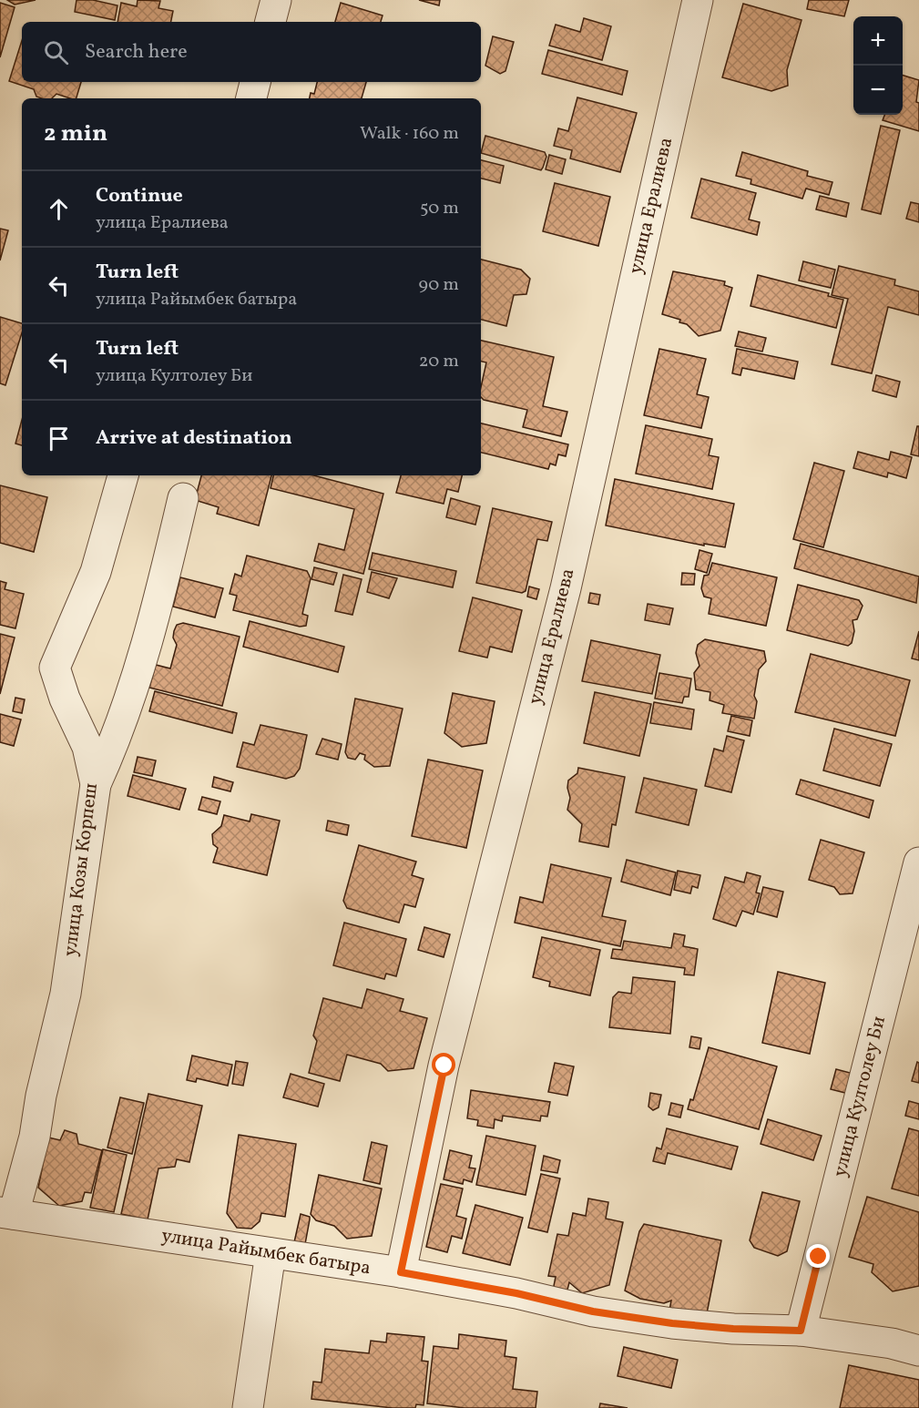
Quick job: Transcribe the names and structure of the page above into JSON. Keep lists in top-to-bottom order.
{
  "streets": {
    "street": [
      "улица Ералиева",
      "улица Козы Корпеш",
      "улица Култолеу Би",
      "улица Райымбек батыра"
    ]
  },
  "crossings": [
    ["улица Ералиева", "улица Райымбек батыра"],
    ["улица Козы Корпеш", "улица Райымбек батыра"],
    ["улица Култолеу Би", "улица Райымбек батыра"]
  ],
  "page": {
    "map_buttons": ["+", "−"],
    "search": "Search here",
    "heading": ["2 min", "Walk · 160 m"],
    "list": [
      ["Continue", "улица Ералиева", "50 m"],
      ["Turn left", "улица Райымбек батыра", "90 m"],
      ["Turn left", "улица Култолеу Би", "20 m"],
      "Arrive at destination"
    ]
  }
}
